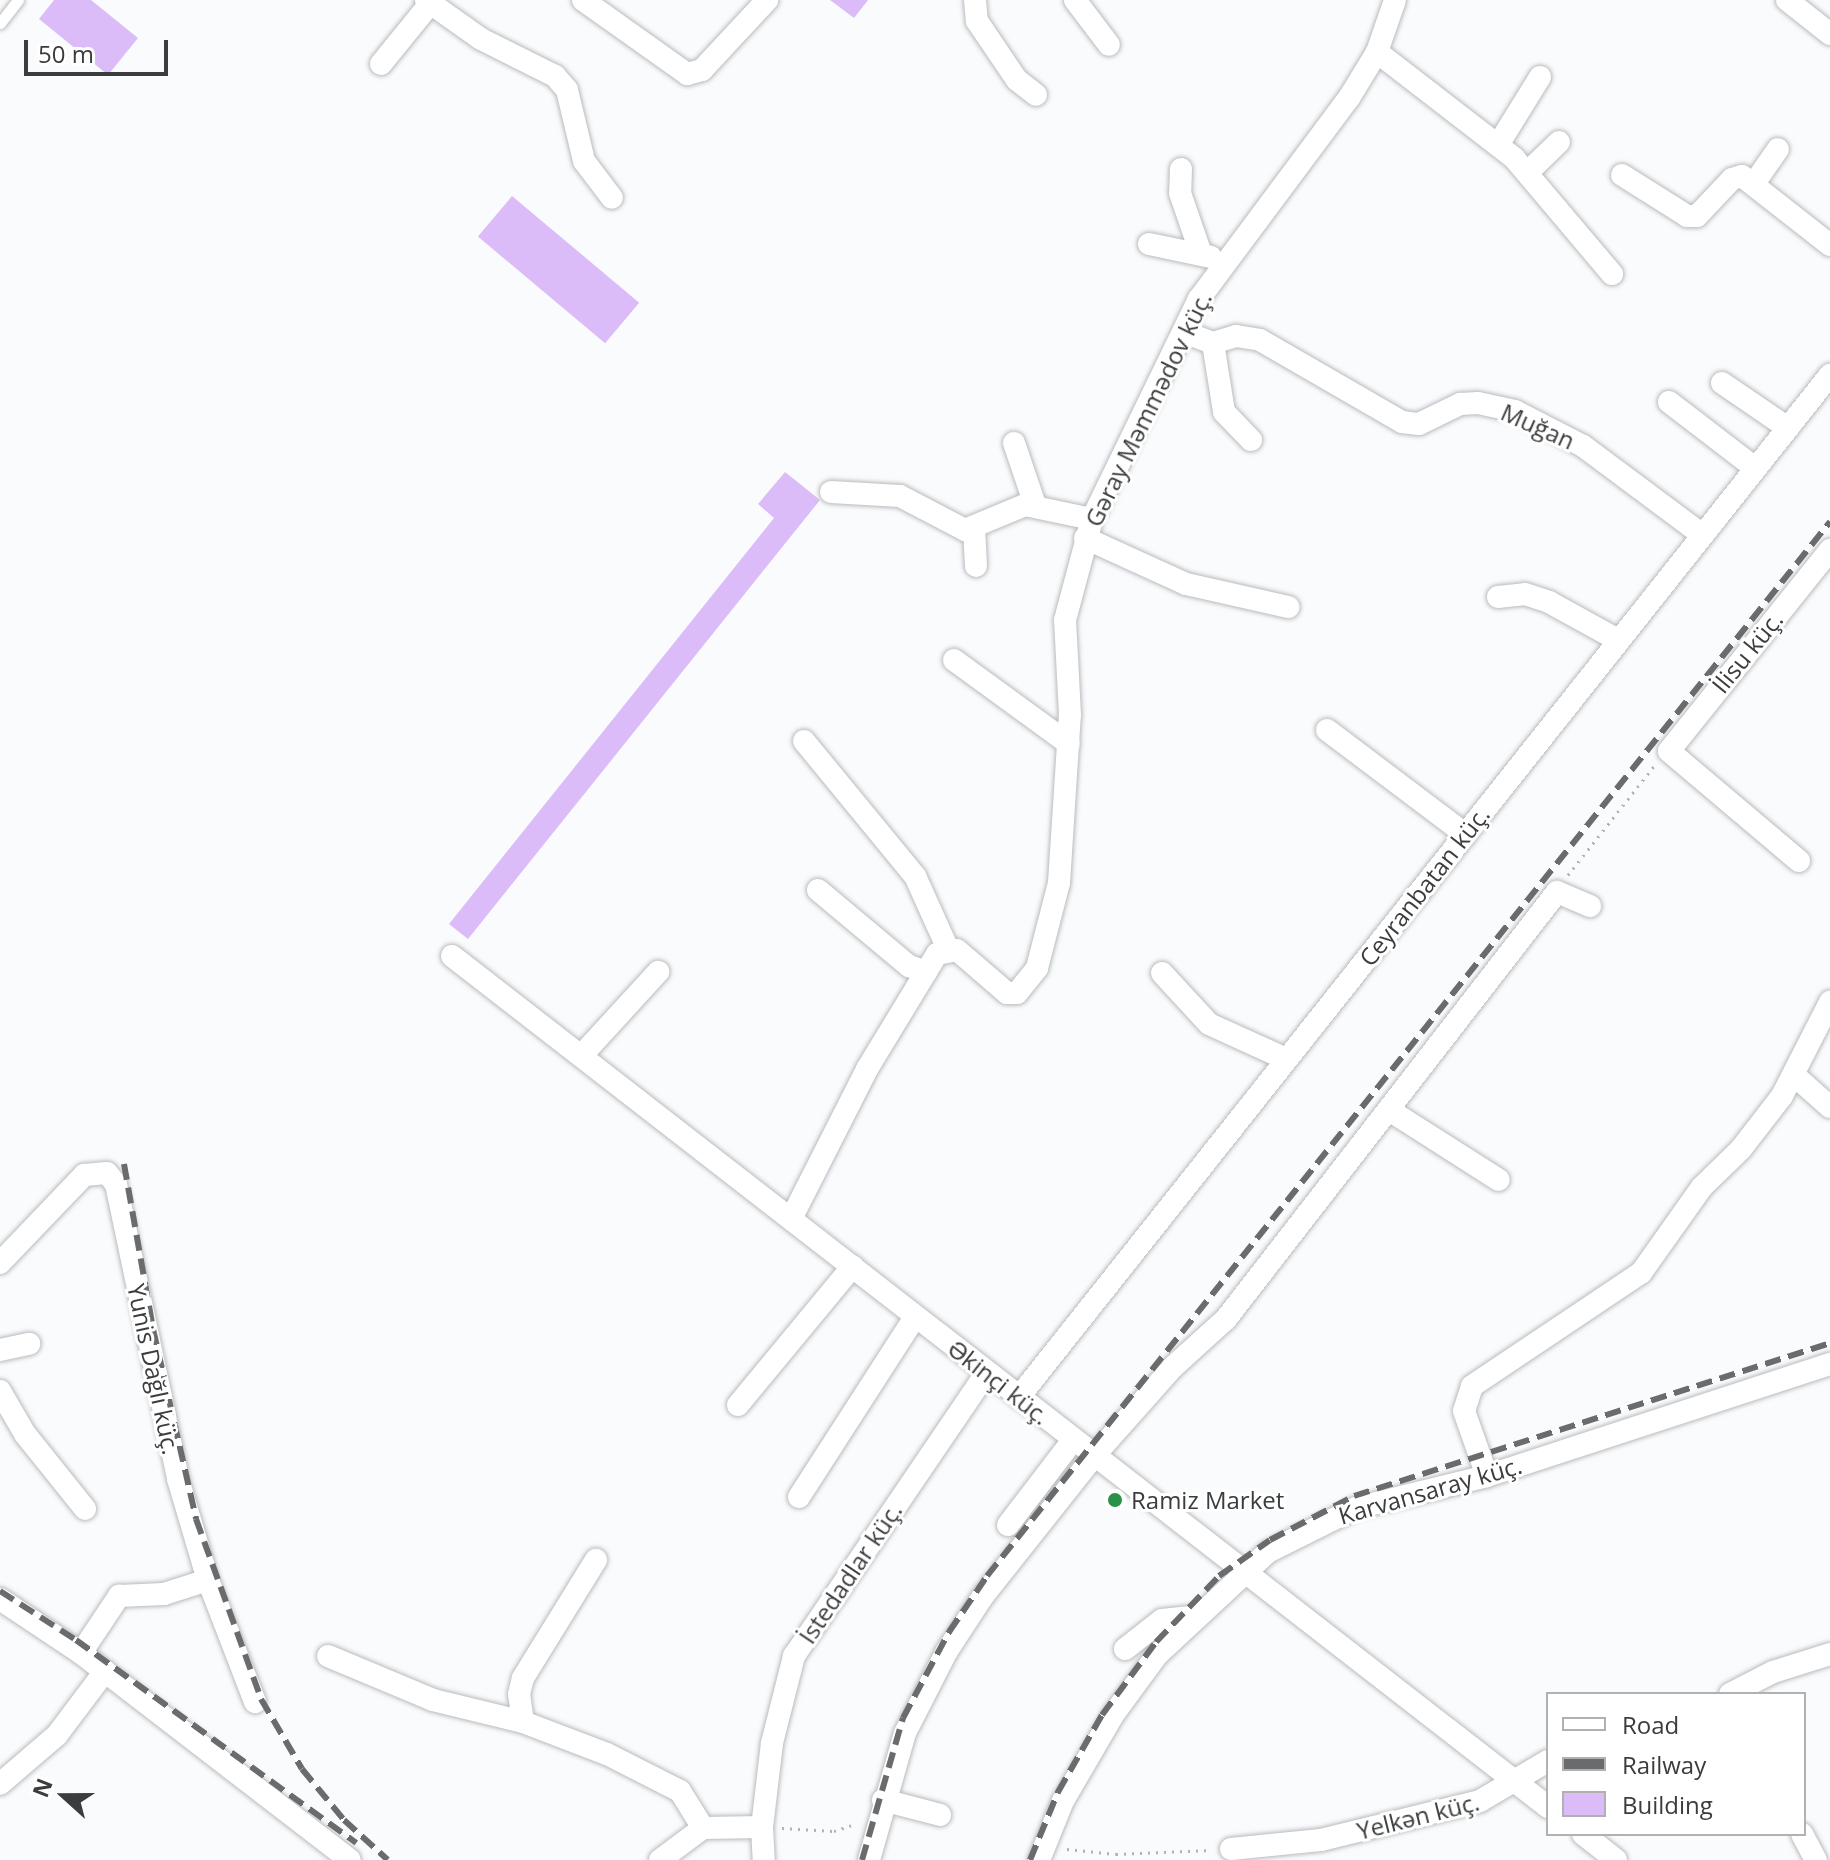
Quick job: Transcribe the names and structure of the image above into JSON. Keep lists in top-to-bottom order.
{
  "streets": {
    "street": [
      "Gəray Məmmədov küç.",
      "Muğan",
      "İlisu küç.",
      "Ceyranbatan küç.",
      "Yunis Dağlı küç.",
      "Əkinçi küç.",
      "Karvansaray küç.",
      "İstedadlar küç.",
      "Yelkən küç."
    ]
  },
  "crossings": [
    ["Gəray Məmmədov küç.", "Muğan"],
    ["Muğan", "Ceyranbatan küç."],
    ["Ceyranbatan küç.", "Əkinçi küç."],
    ["Əkinçi küç.", "Karvansaray küç."],
    ["Əkinçi küç.", "İstedadlar küç."],
    ["Əkinçi küç.", "Yelkən küç."]
  ],
  "places": ["Ramiz Market"],
  "legend": ["Road", "Railway", "Building"],
  "scale_bar": "50 m",
  "north": "left"
}
